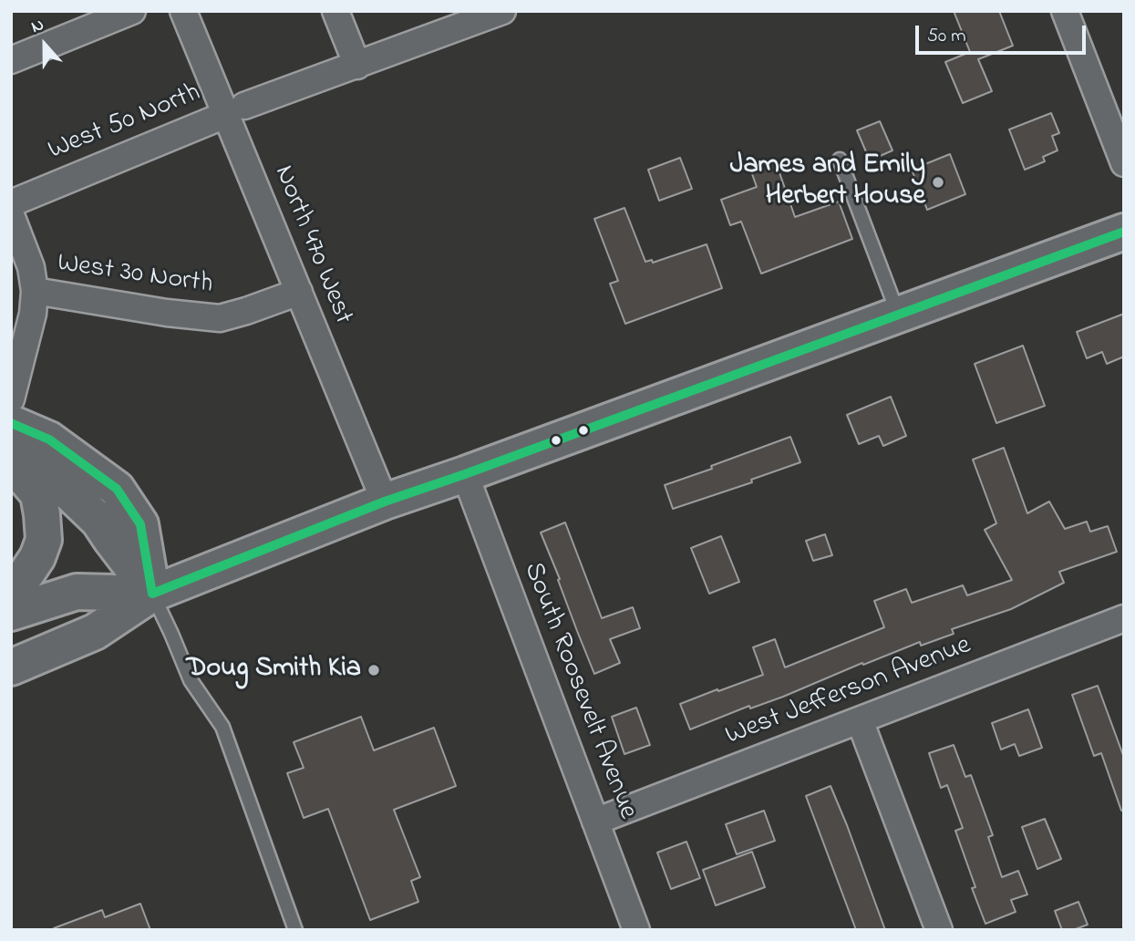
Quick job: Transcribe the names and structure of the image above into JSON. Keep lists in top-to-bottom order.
{
  "streets": {
    "street": [
      "West 50 North",
      "North 470 West",
      "West 30 North",
      "South Roosevelt Avenue",
      "West Jefferson Avenue"
    ]
  },
  "crossings": [
    ["West 50 North", "North 470 West"],
    ["North 470 West", "West 30 North"],
    ["South Roosevelt Avenue", "West Jefferson Avenue"]
  ],
  "places": ["James and Emily Herbert House", "Doug Smith Kia"],
  "scale_bar": "50 m",
  "north": "top"
}
